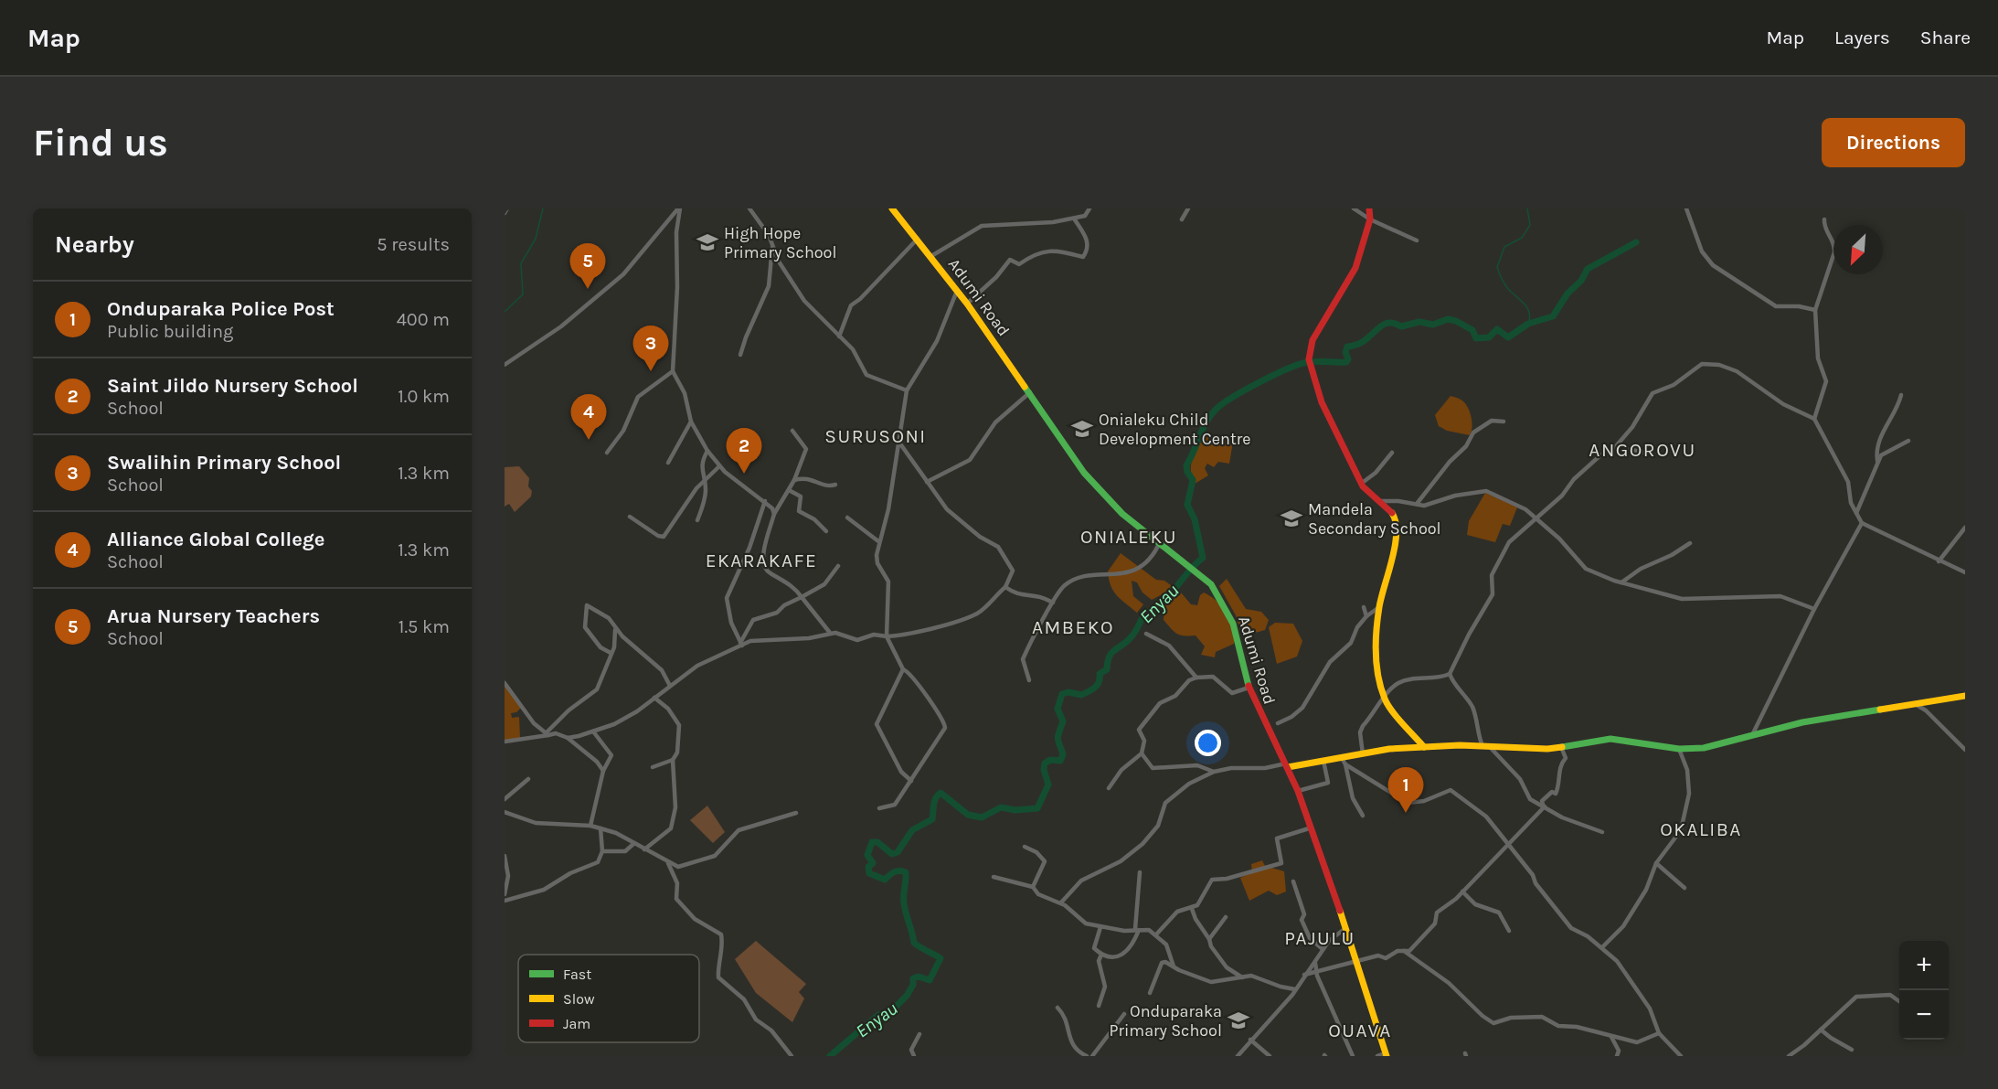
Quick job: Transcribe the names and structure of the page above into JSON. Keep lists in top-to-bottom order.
{
  "streets": {
    "street": ["Adumi Road"]
  },
  "districts": [
    "SURUSONI",
    "ANGOROVU",
    "ONIALEKU",
    "EKARAKAFE",
    "AMBEKO",
    "OKALIBA",
    "PAJULU",
    "OUAVA"
  ],
  "water": ["Enyau"],
  "places": {
    "school or university": [
      "High Hope Primary School",
      "Onialeku Child Development Centre",
      "Mandela Secondary School",
      "Onduparaka Primary School"
    ]
  },
  "legend": ["Fast", "Slow", "Jam"],
  "north": "bottom left",
  "page": {
    "header": "Map",
    "nav": ["Map", "Layers", "Share"],
    "buttons": "Directions",
    "title": "Find us",
    "heading": ["Nearby", "5 results"],
    "pins": [
      "5",
      "3",
      "4",
      "2",
      "1"
    ],
    "list": [
      {
        "mark": "1",
        "name": "Onduparaka Police Post",
        "note": "Public building",
        "value": "400 m"
      },
      {
        "mark": "2",
        "name": "Saint Jildo Nursery School",
        "note": "School",
        "value": "1.0 km"
      },
      {
        "mark": "3",
        "name": "Swalihin Primary School",
        "note": "School",
        "value": "1.3 km"
      },
      {
        "mark": "4",
        "name": "Alliance Global College",
        "note": "School",
        "value": "1.3 km"
      },
      {
        "mark": "5",
        "name": "Arua Nursery Teachers",
        "note": "School",
        "value": "1.5 km"
      }
    ],
    "map_buttons": ["+", "−"]
  }
}
